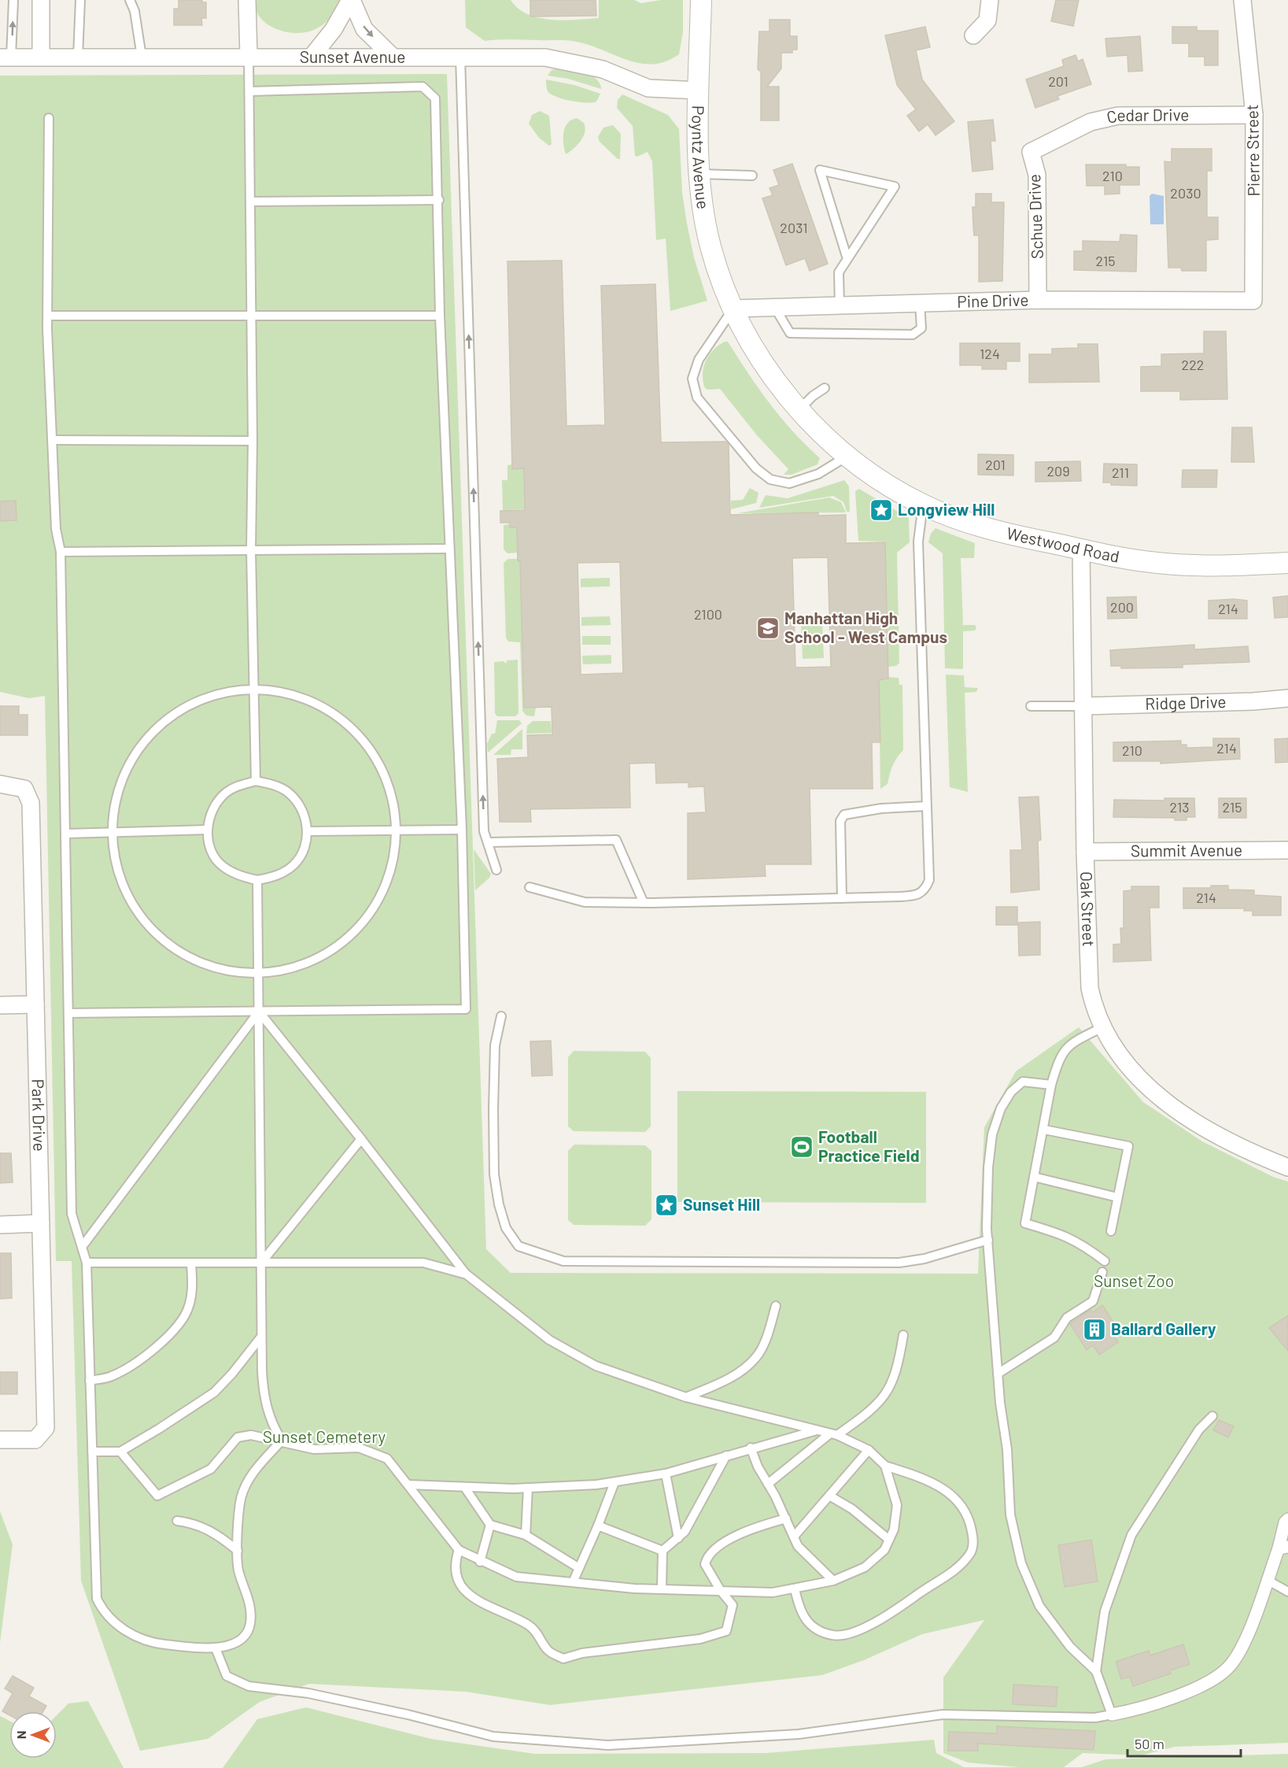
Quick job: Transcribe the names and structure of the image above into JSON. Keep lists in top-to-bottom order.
{
  "streets": {
    "street": [
      "Sunset Avenue",
      "Cedar Drive",
      "Pierre Street",
      "Poyntz Avenue",
      "Schue Drive",
      "Pine Drive",
      "Westwood Road",
      "Ridge Drive",
      "Summit Avenue",
      "Oak Street",
      "Park Drive"
    ]
  },
  "crossings": [
    ["Sunset Avenue", "Poyntz Avenue"],
    ["Cedar Drive", "Pierre Street"],
    ["Cedar Drive", "Schue Drive"],
    ["Pierre Street", "Pine Drive"],
    ["Poyntz Avenue", "Pine Drive"],
    ["Poyntz Avenue", "Westwood Road"],
    ["Schue Drive", "Pine Drive"],
    ["Pine Drive", "Westwood Road"],
    ["Westwood Road", "Oak Street"],
    ["Ridge Drive", "Oak Street"],
    ["Summit Avenue", "Oak Street"]
  ],
  "parks": ["Sunset Zoo", "Sunset Cemetery"],
  "places": {
    "place": ["Longview Hill", "Sunset Hill"],
    "school or university": ["Manhattan High School - West Campus"],
    "sports": ["Football Practice Field"],
    "building": ["Ballard Gallery"]
  },
  "house_numbers": [
    "201",
    "210",
    "2030",
    "2031",
    "215",
    "124",
    "222",
    "201",
    "209",
    "211",
    "200",
    "214",
    "2100",
    "214",
    "210",
    "213",
    "215",
    "214"
  ],
  "scale_bar": "50 m",
  "north": "left"
}
